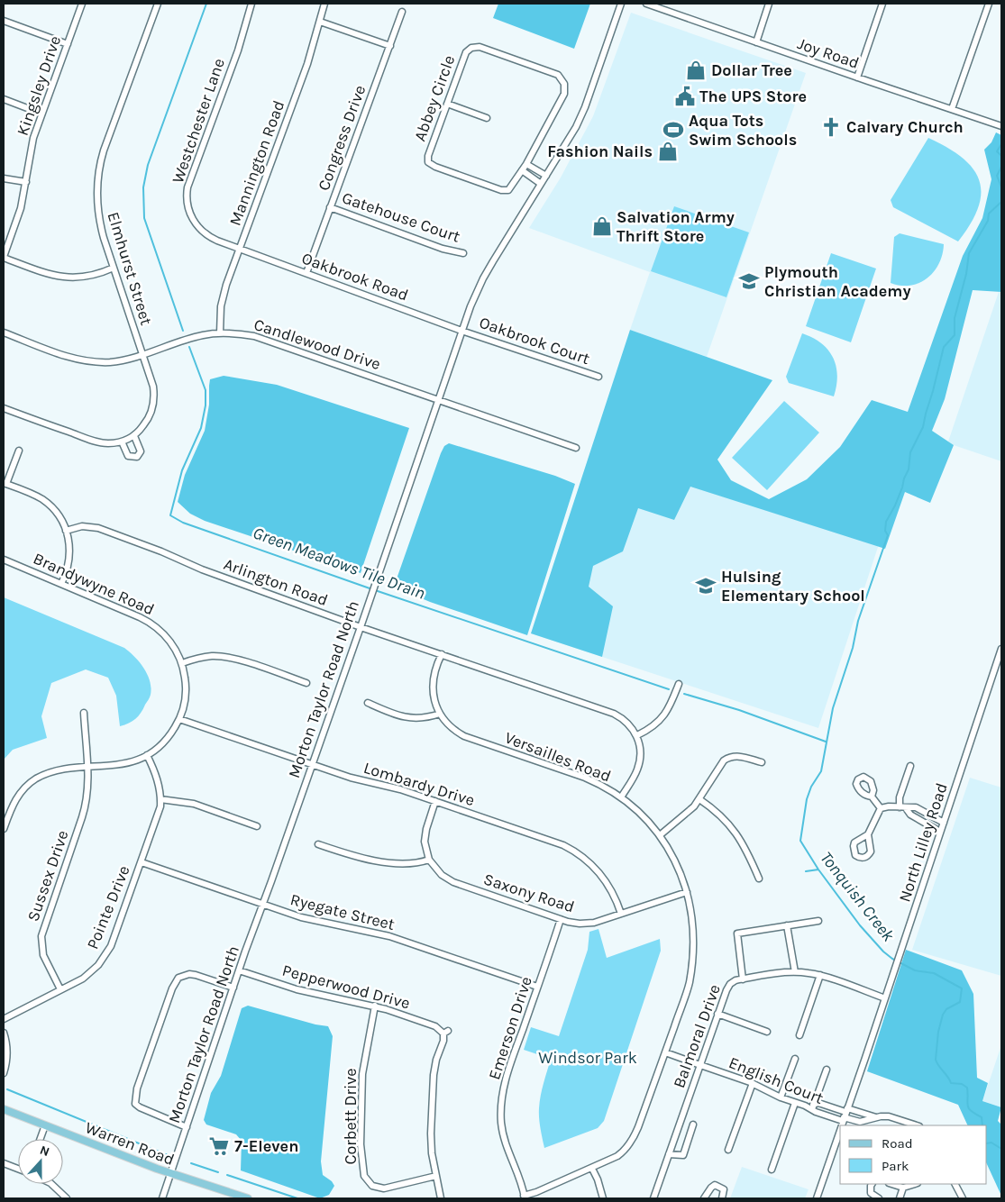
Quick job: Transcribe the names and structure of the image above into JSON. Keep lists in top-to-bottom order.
{
  "streets": {
    "main road": ["Warren Road"],
    "street": [
      "Joy Road",
      "Kingsley Drive",
      "Abbey Circle",
      "Westchester Lane",
      "Congress Drive",
      "Mannington Road",
      "Gatehouse Court",
      "Elmhurst Street",
      "Oakbrook Road",
      "Oakbrook Court",
      "Candlewood Drive",
      "Arlington Road",
      "Brandywyne Road",
      "Morton Taylor Road North",
      "Versailles Road",
      "Lombardy Drive",
      "North Lilley Road",
      "Sussex Drive",
      "Saxony Road",
      "Pointe Drive",
      "Ryegate Street",
      "Pepperwood Drive",
      "Emerson Drive",
      "Balmoral Drive",
      "English Court",
      "Corbett Drive"
    ]
  },
  "crossings": [
    ["Westchester Lane", "Mannington Road"],
    ["Westchester Lane", "Oakbrook Road"],
    ["Congress Drive", "Gatehouse Court"],
    ["Congress Drive", "Oakbrook Road"],
    ["Mannington Road", "Oakbrook Road"],
    ["Mannington Road", "Candlewood Drive"],
    ["Elmhurst Street", "Candlewood Drive"],
    ["Oakbrook Road", "Oakbrook Court"],
    ["Oakbrook Road", "Morton Taylor Road North"],
    ["Oakbrook Court", "Morton Taylor Road North"],
    ["Candlewood Drive", "Morton Taylor Road North"],
    ["Arlington Road", "Morton Taylor Road North"],
    ["Arlington Road", "Versailles Road"],
    ["Brandywyne Road", "Lombardy Drive"],
    ["Brandywyne Road", "Sussex Drive"],
    ["Brandywyne Road", "Pointe Drive"],
    ["Morton Taylor Road North", "Lombardy Drive"],
    ["Morton Taylor Road North", "Ryegate Street"],
    ["Morton Taylor Road North", "Pepperwood Drive"],
    ["Morton Taylor Road North", "Warren Road"],
    ["Versailles Road", "Saxony Road"],
    ["Versailles Road", "Emerson Drive"],
    ["Versailles Road", "English Court"],
    ["Lombardy Drive", "Saxony Road"],
    ["North Lilley Road", "Balmoral Drive"],
    ["North Lilley Road", "English Court"],
    ["Sussex Drive", "Pointe Drive"],
    ["Saxony Road", "Emerson Drive"],
    ["Pointe Drive", "Ryegate Street"],
    ["Ryegate Street", "Emerson Drive"],
    ["Pepperwood Drive", "Corbett Drive"],
    ["Balmoral Drive", "English Court"]
  ],
  "water": ["Green Meadows Tile Drain", "Tonquish Creek"],
  "parks": ["Windsor Park"],
  "places": {
    "shop": ["Dollar Tree", "Fashion Nails", "Salvation Army Thrift Store"],
    "public building": ["The UPS Store"],
    "church": ["Calvary Church"],
    "sports": ["Aqua Tots Swim Schools"],
    "school or university": ["Plymouth Christian Academy", "Hulsing Elementary School"],
    "supermarket": ["7-Eleven"]
  },
  "legend": ["Road", "Park"],
  "north": "top"
}
